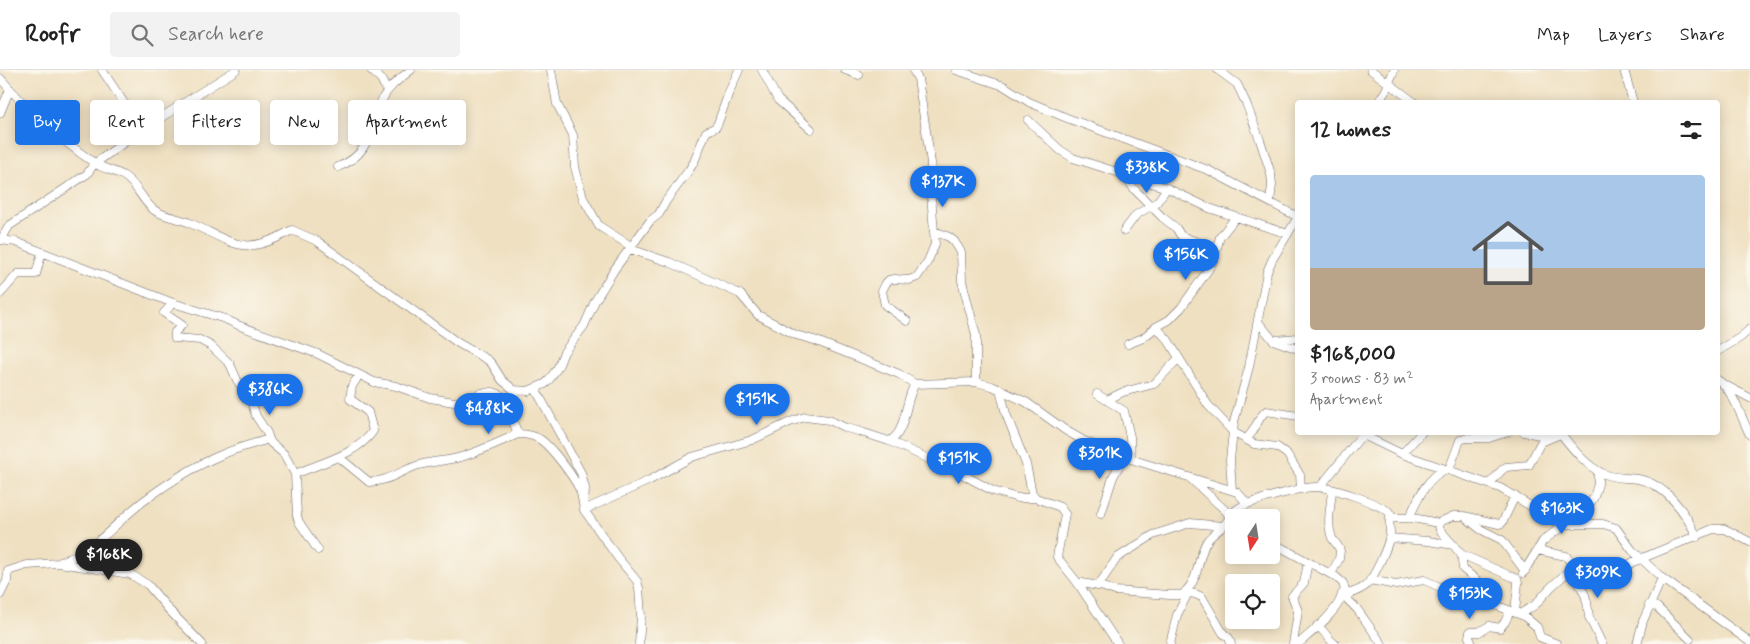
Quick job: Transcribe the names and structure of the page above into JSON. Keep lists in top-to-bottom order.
{
  "north": "bottom",
  "page": {
    "header": "Roofr",
    "search": "Search here",
    "nav": ["Map", "Layers", "Share"],
    "chip": [
      "Buy",
      "Rent",
      "Filters",
      "New",
      "Apartment"
    ],
    "heading": "12 homes",
    "price": [
      "$338K",
      "$137K",
      "$156K",
      "$386K",
      "$151K",
      "$488K",
      "$301K",
      "$151K",
      "$163K",
      "$168K",
      "$309K",
      "$153K"
    ],
    "list": [
      {
        "name": "$168,000",
        "note": "3 rooms · 83 m² · Apartment"
      }
    ]
  }
}
